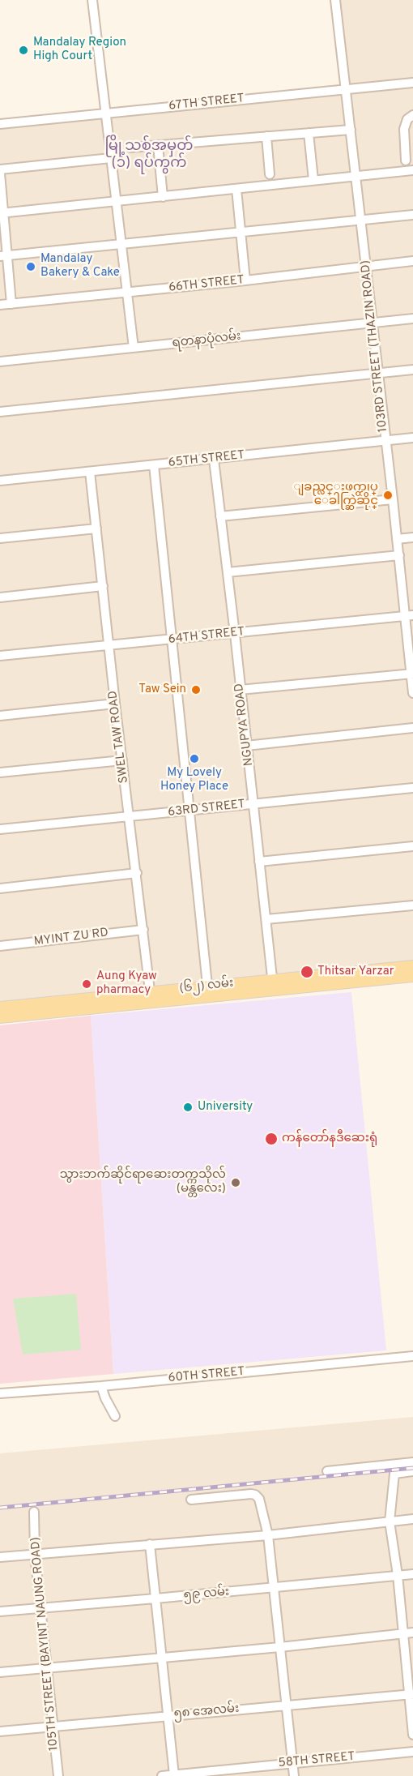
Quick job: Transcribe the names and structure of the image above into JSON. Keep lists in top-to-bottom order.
{
  "streets": {
    "main road": ["(၆၂) လမ်း"],
    "street": [
      "67TH STREET",
      "66TH STREET",
      "ရတနာပုံလမ်း",
      "103RD STREET (THAZIN ROAD)",
      "65TH STREET",
      "64TH STREET",
      "NGUPYA ROAD",
      "SWEL TAW ROAD",
      "63RD STREET",
      "MYINT ZU RD",
      "60TH STREET",
      "၅၉ လမ်း",
      "105TH STREET (BAYINT NAUNG ROAD)",
      "၅၈ အေလမ်း",
      "58TH STREET"
    ]
  },
  "crossings": [
    ["67TH STREET", "103RD STREET (THAZIN ROAD)"],
    ["66TH STREET", "103RD STREET (THAZIN ROAD)"],
    ["ရတနာပုံလမ်း", "103RD STREET (THAZIN ROAD)"],
    ["103RD STREET (THAZIN ROAD)", "65TH STREET"],
    ["103RD STREET (THAZIN ROAD)", "64TH STREET"],
    ["65TH STREET", "NGUPYA ROAD"],
    ["65TH STREET", "SWEL TAW ROAD"],
    ["64TH STREET", "NGUPYA ROAD"],
    ["64TH STREET", "SWEL TAW ROAD"],
    ["NGUPYA ROAD", "63RD STREET"],
    ["NGUPYA ROAD", "(၆၂) လမ်း"],
    ["SWEL TAW ROAD", "63RD STREET"],
    ["SWEL TAW ROAD", "MYINT ZU RD"],
    ["SWEL TAW ROAD", "(၆၂) လမ်း"],
    ["၅၉ လမ်း", "105TH STREET (BAYINT NAUNG ROAD)"],
    ["105TH STREET (BAYINT NAUNG ROAD)", "၅၈ အေလမ်း"]
  ],
  "districts": ["မြို့သစ်အမှတ် (၁) ရပ်ကွက်"],
  "places": [
    "Mandalay Region High Court",
    "Mandalay Bakery & Cake",
    "ျခည္လင္းဖက္ထုပ္ ေခါက္ဆြဲဆိုင္",
    "Taw Sein",
    "My Lovely Honey Place",
    "Thitsar Yarzar",
    "Aung Kyaw pharmacy",
    "University",
    "ကန်တော်နဒီဆေးရုံ",
    "သွားဘက်ဆိုင်ရာဆေးတက္ကသိုလ် (မန္တလေး)"
  ]
}
